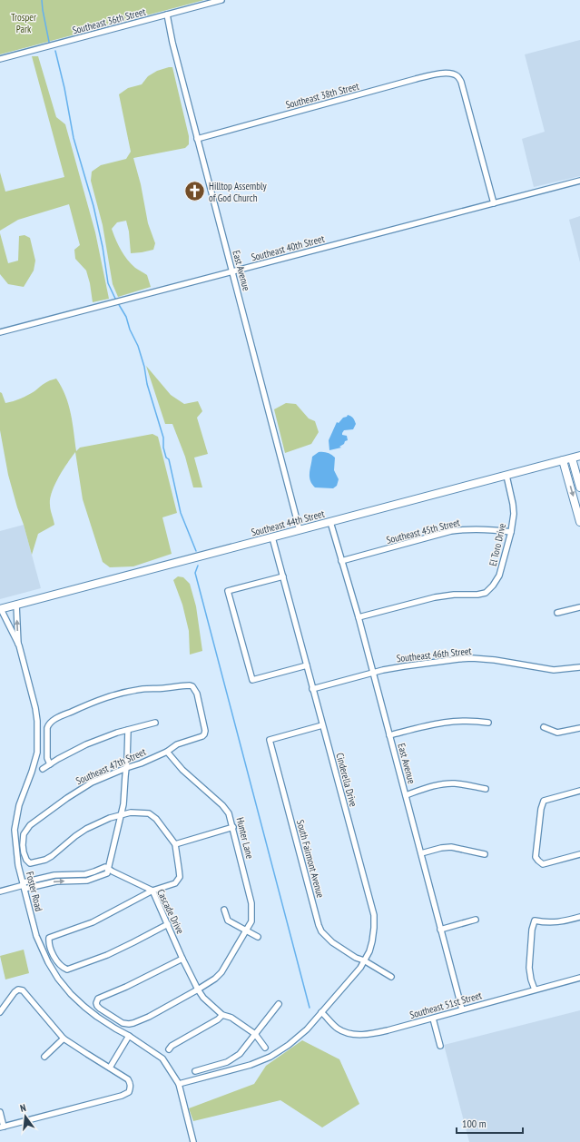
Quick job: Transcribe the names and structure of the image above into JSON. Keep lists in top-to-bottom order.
{
  "streets": {
    "main road": ["Southeast 44th Street"],
    "street": [
      "Southeast 36th Street",
      "Southeast 38th Street",
      "Southeast 40th Street",
      "East Avenue",
      "Southeast 45th Street",
      "El Toro Drive",
      "Southeast 46th Street",
      "Southeast 47th Street",
      "Cinderella Drive",
      "Hunter Lane",
      "South Fairmont Avenue",
      "Foster Road",
      "Cascade Drive",
      "Southeast 51st Street"
    ]
  },
  "crossings": [
    ["Southeast 36th Street", "East Avenue"],
    ["Southeast 38th Street", "Southeast 40th Street"],
    ["Southeast 38th Street", "East Avenue"],
    ["Southeast 40th Street", "East Avenue"],
    ["East Avenue", "Southeast 44th Street"],
    ["East Avenue", "Southeast 45th Street"],
    ["East Avenue", "El Toro Drive"],
    ["East Avenue", "Southeast 46th Street"],
    ["East Avenue", "Southeast 51st Street"],
    ["Southeast 44th Street", "El Toro Drive"],
    ["Southeast 44th Street", "Cinderella Drive"],
    ["Southeast 44th Street", "Foster Road"],
    ["Southeast 45th Street", "El Toro Drive"],
    ["Southeast 46th Street", "Cinderella Drive"],
    ["Southeast 47th Street", "Hunter Lane"],
    ["Southeast 47th Street", "Cascade Drive"],
    ["Cinderella Drive", "South Fairmont Avenue"],
    ["Cinderella Drive", "Foster Road"],
    ["Cinderella Drive", "Southeast 51st Street"],
    ["Hunter Lane", "Cascade Drive"]
  ],
  "parks": ["Trosper Park"],
  "places": {
    "church": ["Hilltop Assembly of God Church"]
  },
  "scale_bar": "100 m",
  "north": "top"
}
